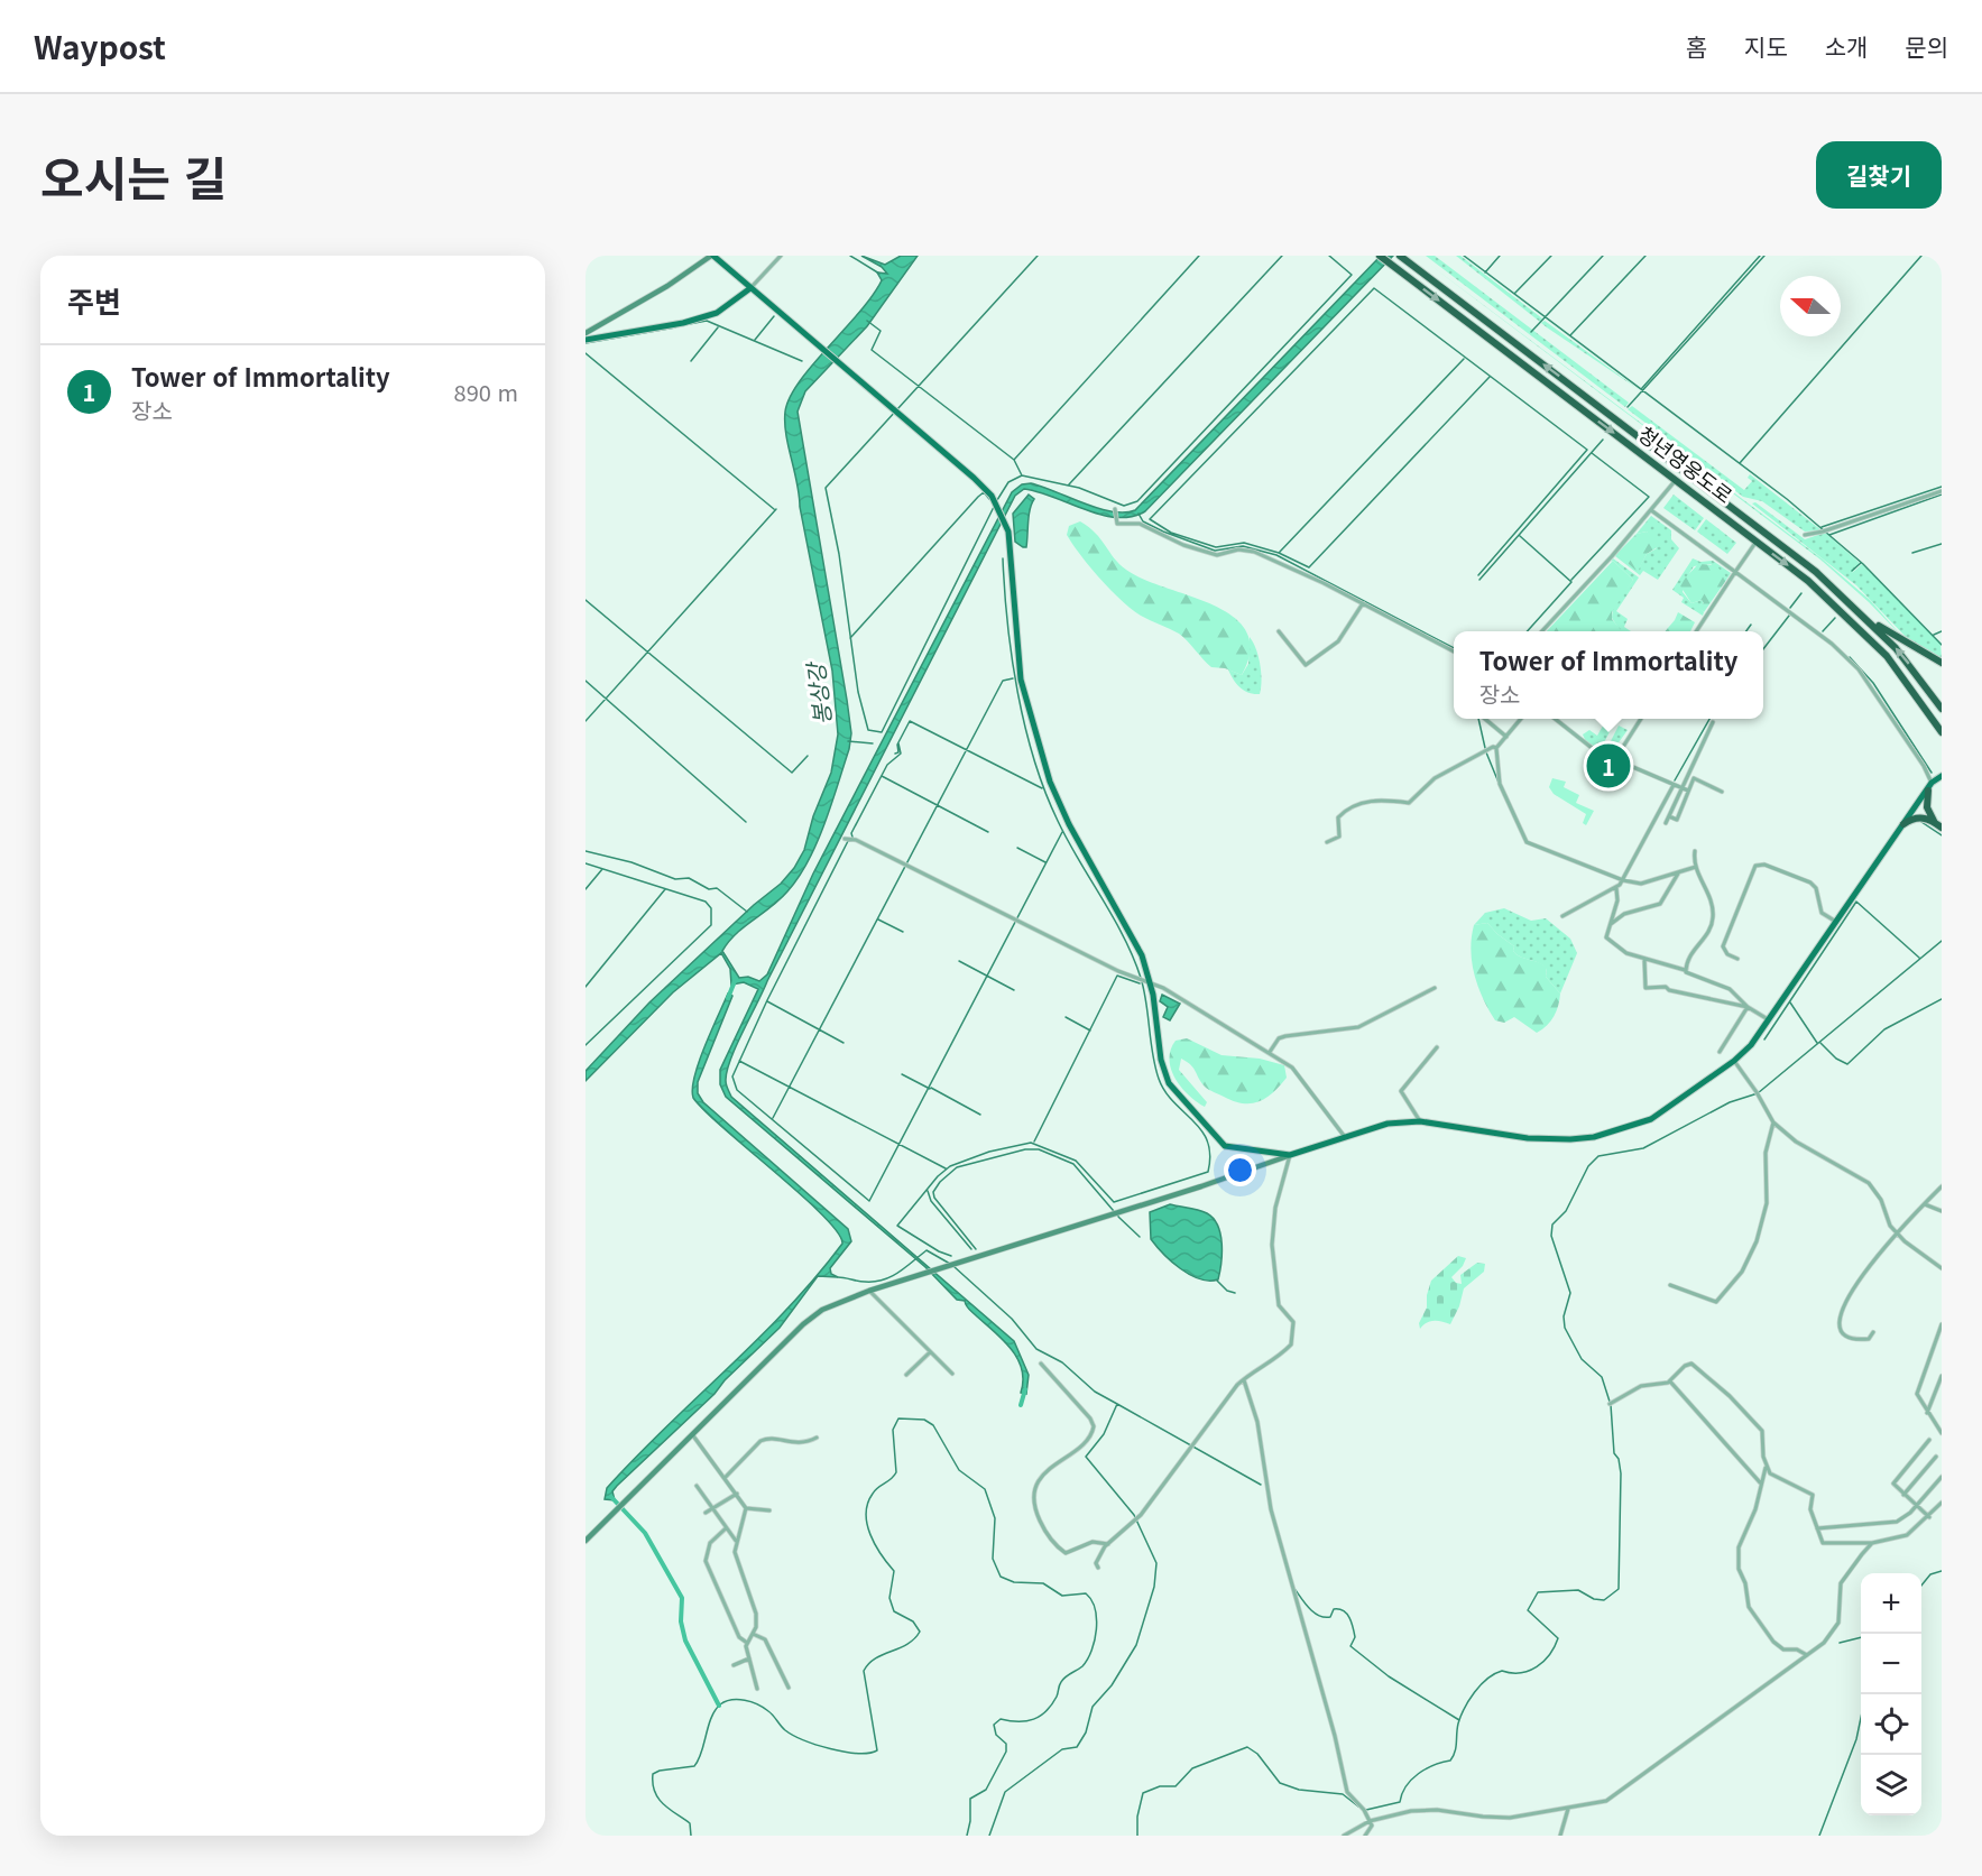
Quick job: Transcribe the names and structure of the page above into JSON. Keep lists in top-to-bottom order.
{
  "streets": {
    "highway": ["청년영웅도로"]
  },
  "water": ["봉상강"],
  "north": "left",
  "page": {
    "header": "Waypost",
    "nav": [
      "홈",
      "지도",
      "소개",
      "문의"
    ],
    "title": "오시는 길",
    "buttons": "길찾기",
    "heading": "주변",
    "list": [
      {
        "mark": "1",
        "name": "Tower of Immortality",
        "note": "장소",
        "value": "890 m"
      }
    ],
    "popup": ["Tower of Immortality", "장소"],
    "pins": "1",
    "map_buttons": ["+", "−"]
  }
}
